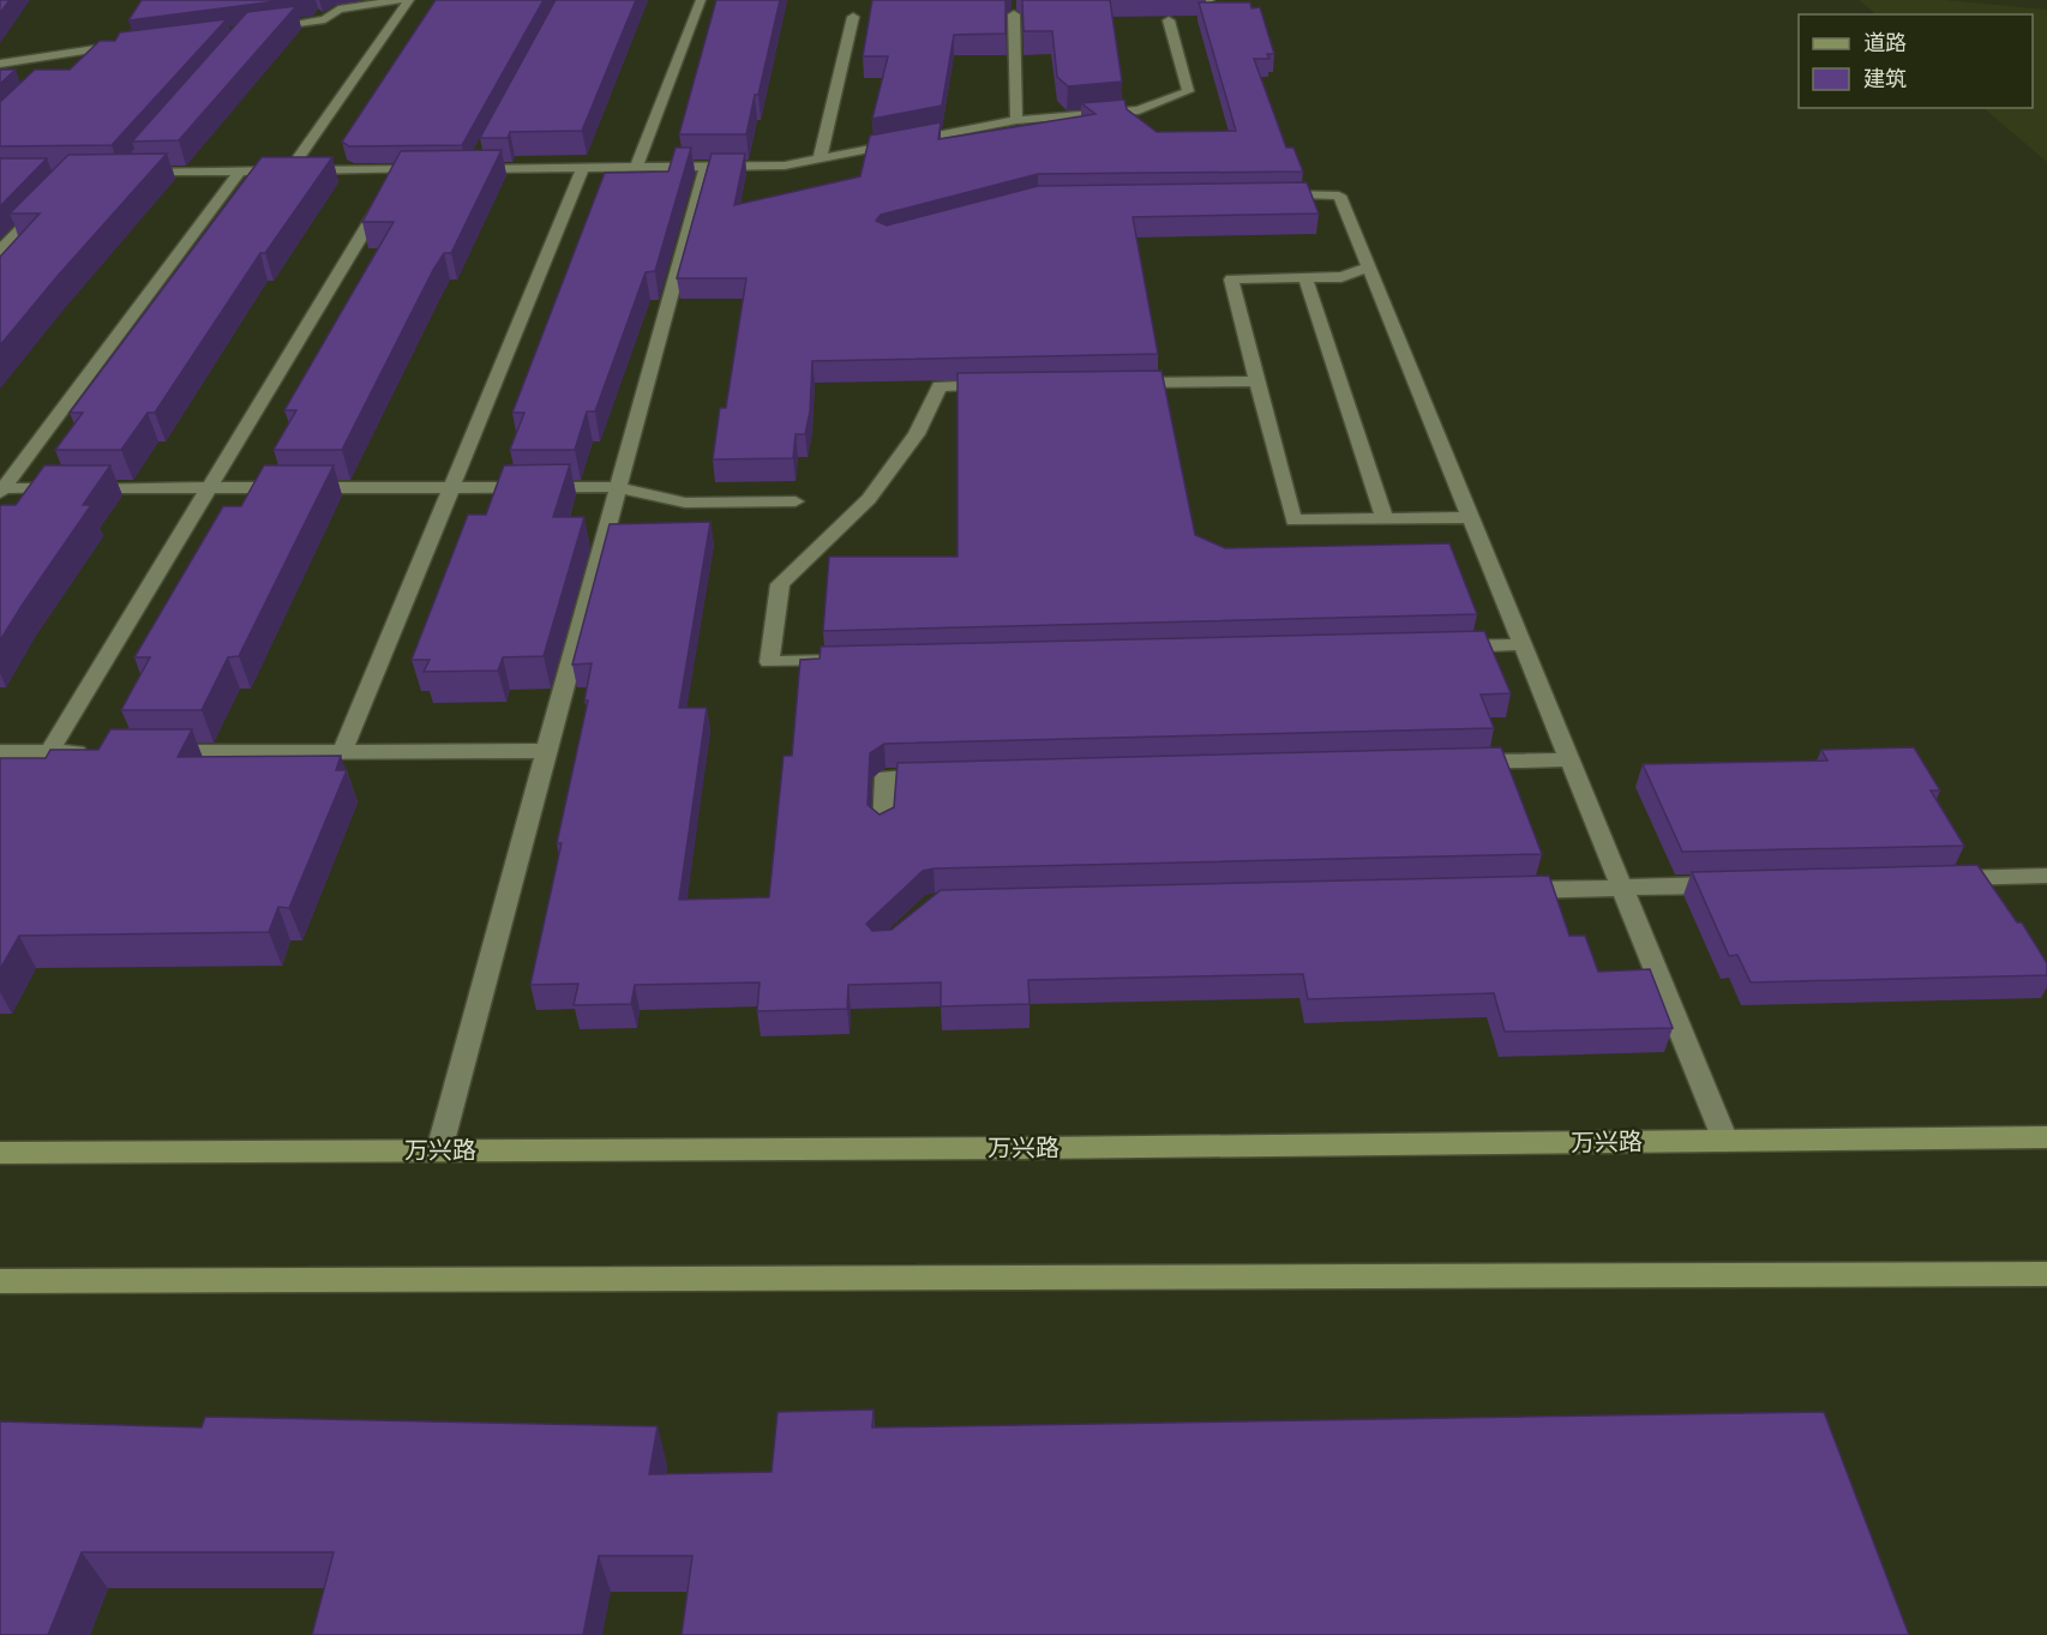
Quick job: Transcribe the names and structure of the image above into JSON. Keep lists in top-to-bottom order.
{
  "streets": {
    "main road": ["万兴路"]
  },
  "legend": ["道路", "建筑"]
}
